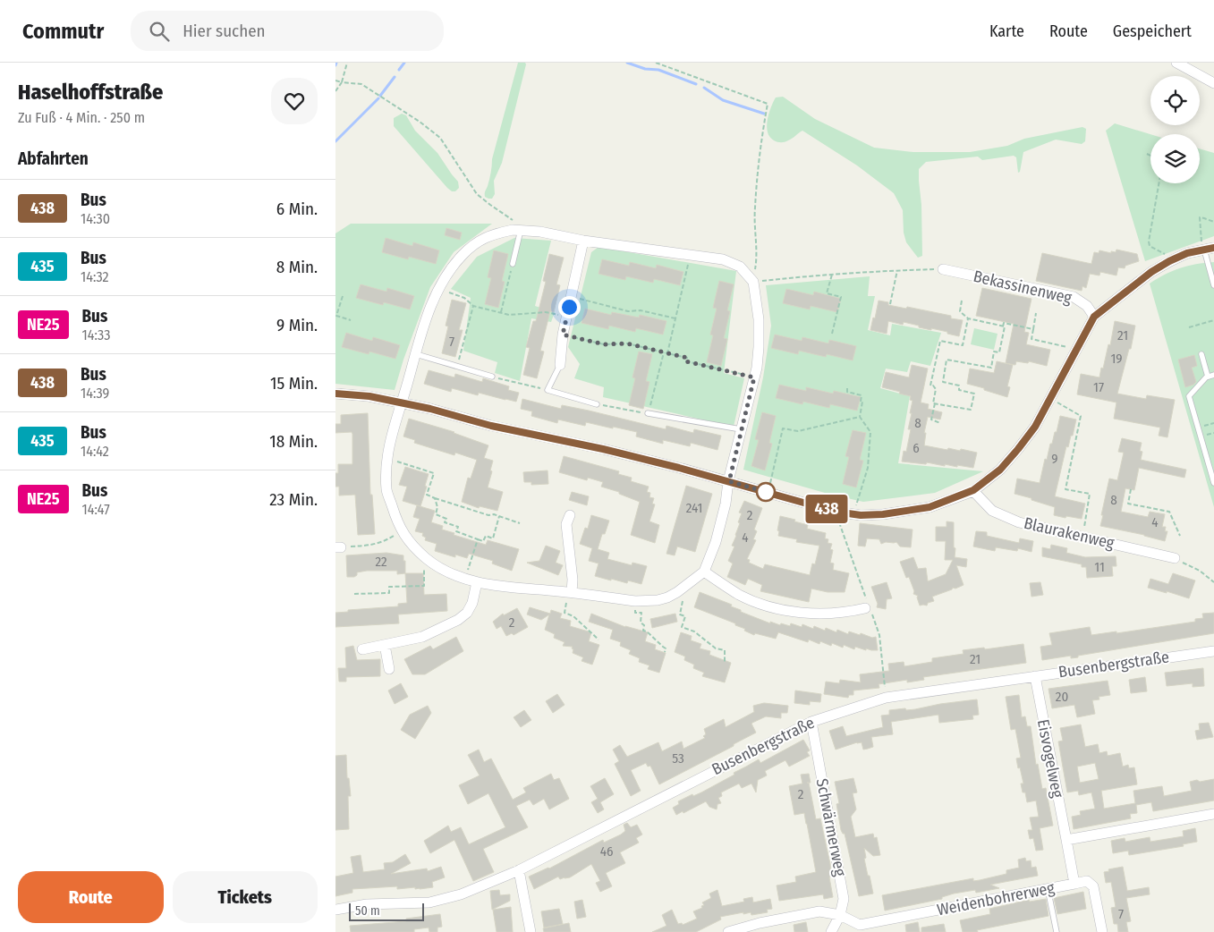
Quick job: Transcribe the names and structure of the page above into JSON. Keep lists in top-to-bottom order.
{
  "streets": {
    "street": [
      "Bekassinenweg",
      "Blaurakenweg",
      "Busenbergstraße",
      "Eisvogelweg",
      "Schwärmerweg",
      "Weidenbohrerweg"
    ]
  },
  "crossings": [
    ["Busenbergstraße", "Eisvogelweg"],
    ["Busenbergstraße", "Schwärmerweg"],
    ["Eisvogelweg", "Weidenbohrerweg"],
    ["Schwärmerweg", "Weidenbohrerweg"]
  ],
  "lines": ["bus line 438"],
  "house_numbers": [
    "21",
    "7",
    "19",
    "17",
    "8",
    "6",
    "9",
    "8",
    "241",
    "2",
    "4",
    "4",
    "22",
    "11",
    "2",
    "21",
    "20",
    "53",
    "2",
    "46",
    "7"
  ],
  "scale_bar": "50 m",
  "page": {
    "header": "Commutr",
    "search": "Hier suchen",
    "nav": ["Karte", "Route", "Gespeichert"],
    "heading": [
      ["Haselhoffstraße", "Zu Fuß · 4 Min. · 250 m"],
      "Abfahrten"
    ],
    "on_map": "438",
    "list": [
      {
        "mark": "438",
        "name": "Bus",
        "note": "14:30",
        "value": "6 Min."
      },
      {
        "mark": "435",
        "name": "Bus",
        "note": "14:32",
        "value": "8 Min."
      },
      {
        "mark": "NE25",
        "name": "Bus",
        "note": "14:33",
        "value": "9 Min."
      },
      {
        "mark": "438",
        "name": "Bus",
        "note": "14:39",
        "value": "15 Min."
      },
      {
        "mark": "435",
        "name": "Bus",
        "note": "14:42",
        "value": "18 Min."
      },
      {
        "mark": "NE25",
        "name": "Bus",
        "note": "14:47",
        "value": "23 Min."
      }
    ],
    "buttons": ["Route", "Tickets"],
    "scale": "50 m"
  }
}
